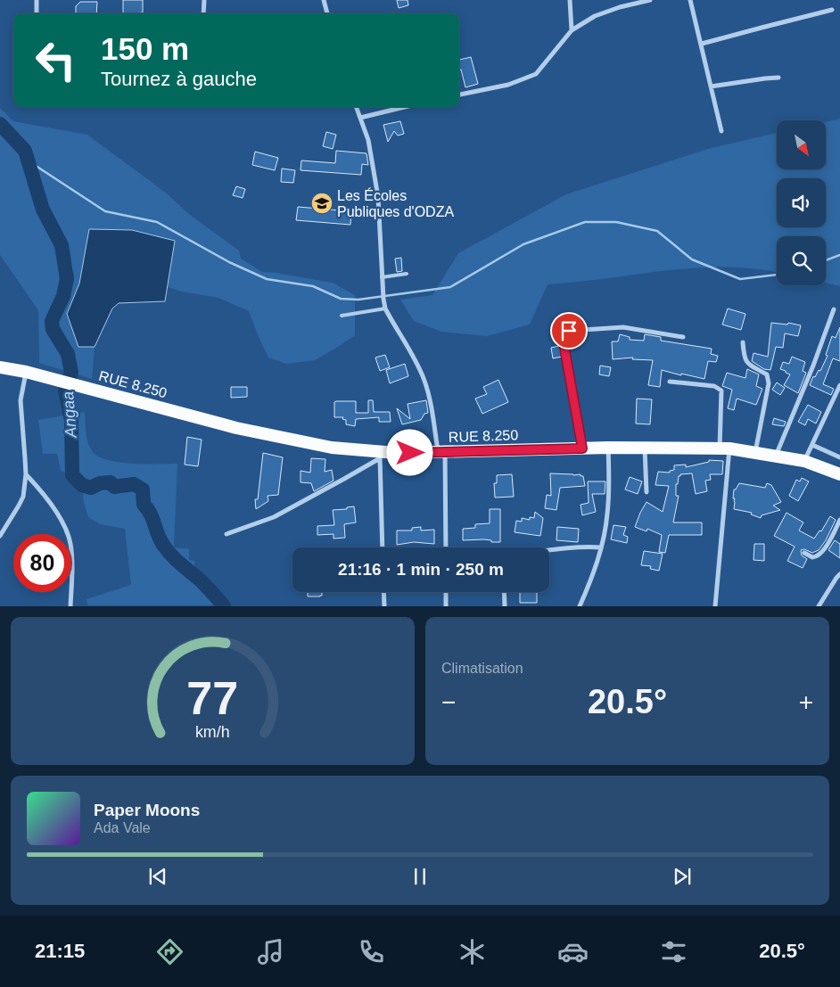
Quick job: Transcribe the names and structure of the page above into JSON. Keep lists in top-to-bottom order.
{
  "streets": {
    "highway": ["RUE 8.250"]
  },
  "water": ["Angaa"],
  "places": {
    "school or university": ["Les Écoles Publiques d'ODZA"]
  },
  "north": "bottom right",
  "page": {
    "turn": ["150 m", "Tournez à gauche"],
    "limit": "80",
    "trip": "21:16 · 1 min · 250 m",
    "tile": "Climatisation",
    "heat": ["−", "20.5°", "+"],
    "song": ["Paper Moons", "Ada Vale"],
    "tabs": ["21:15", "20.5°"],
    "gauge": ["77", "km/h"]
  }
}
